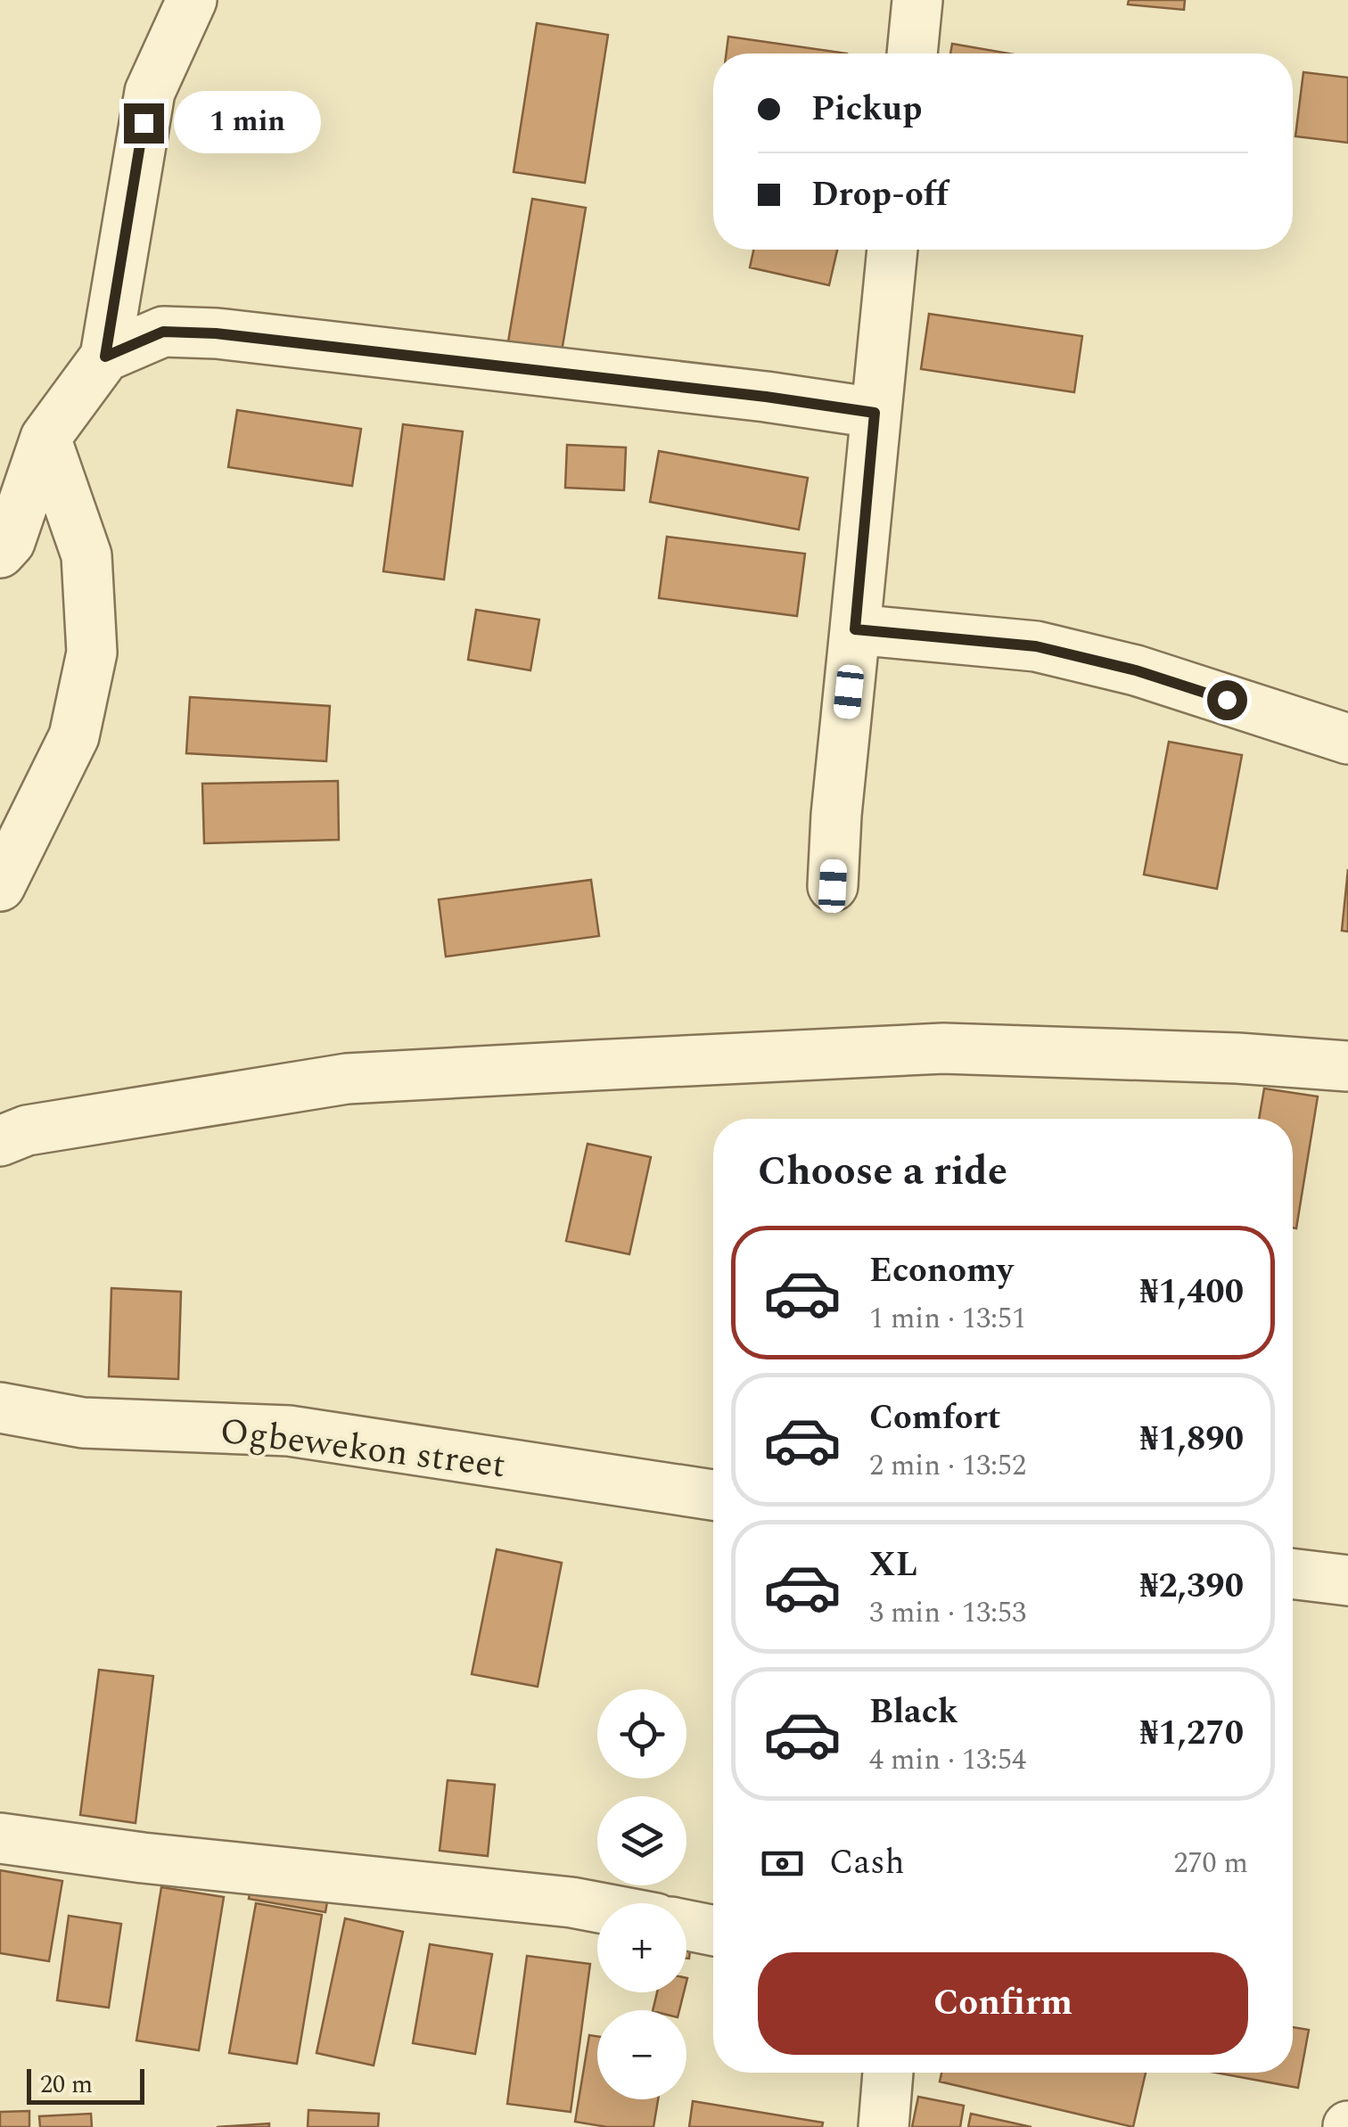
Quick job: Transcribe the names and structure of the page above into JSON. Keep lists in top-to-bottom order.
{
  "streets": {
    "street": ["Ogbewekon street"]
  },
  "scale_bar": "20 m",
  "page": {
    "banner": ["Pickup", "Drop-off"],
    "bubble": "1 min",
    "heading": "Choose a ride",
    "list": [
      {
        "name": "Economy",
        "note": "1 min · 13:51",
        "value": "₦1,400"
      },
      {
        "name": "Comfort",
        "note": "2 min · 13:52",
        "value": "₦1,890"
      },
      {
        "name": "XL",
        "note": "3 min · 13:53",
        "value": "₦2,390"
      },
      {
        "name": "Black",
        "note": "4 min · 13:54",
        "value": "₦1,270"
      }
    ],
    "map_buttons": ["+", "−"],
    "pay": ["Cash", "270 m"],
    "buttons": "Confirm",
    "scale": "20 m"
  }
}
